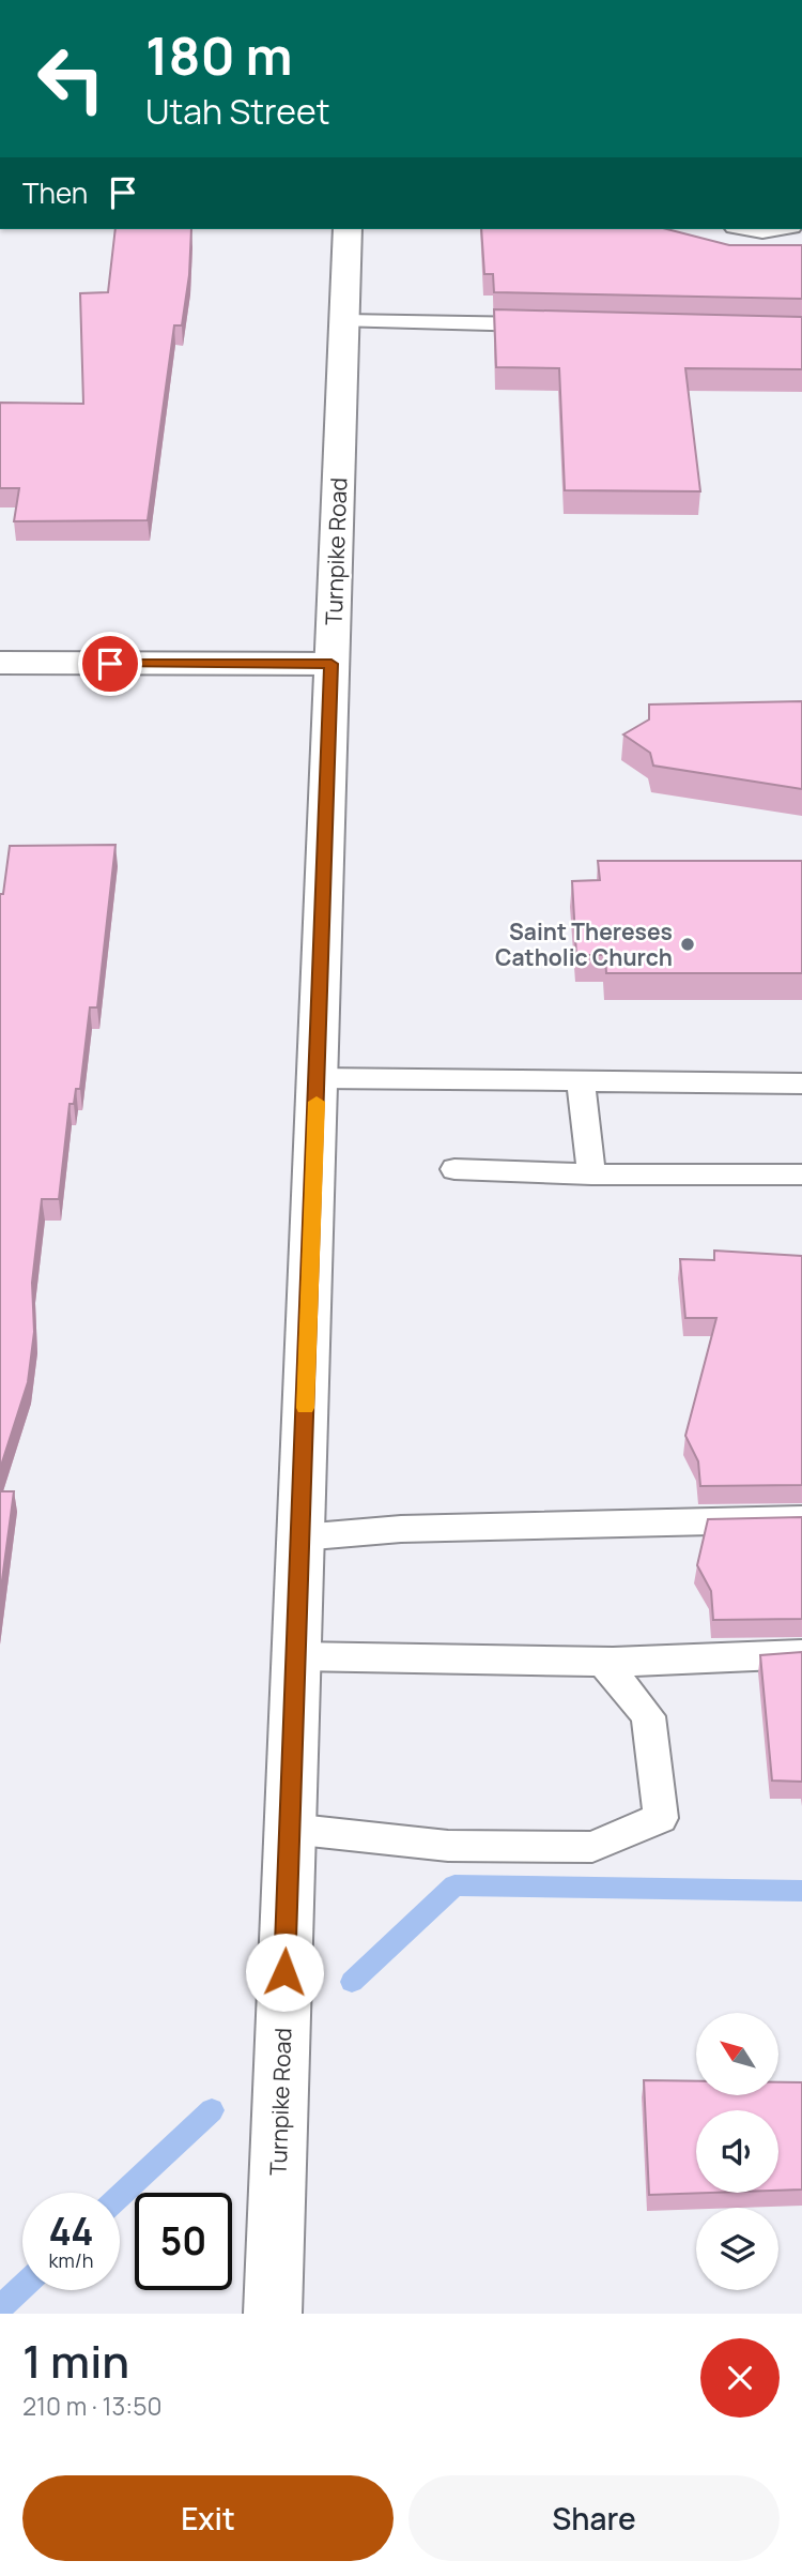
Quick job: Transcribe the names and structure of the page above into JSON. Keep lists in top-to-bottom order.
{
  "streets": {
    "main road": ["Turnpike Road"]
  },
  "places": ["Saint Thereses Catholic Church"],
  "north": "top left",
  "page": {
    "turn": ["180 m", "Utah Street"],
    "then": "Then",
    "speed": "44 km/h",
    "limit": "50",
    "heading": ["1 min", "210 m · 13:50"],
    "buttons": ["Exit", "Share"]
  }
}
